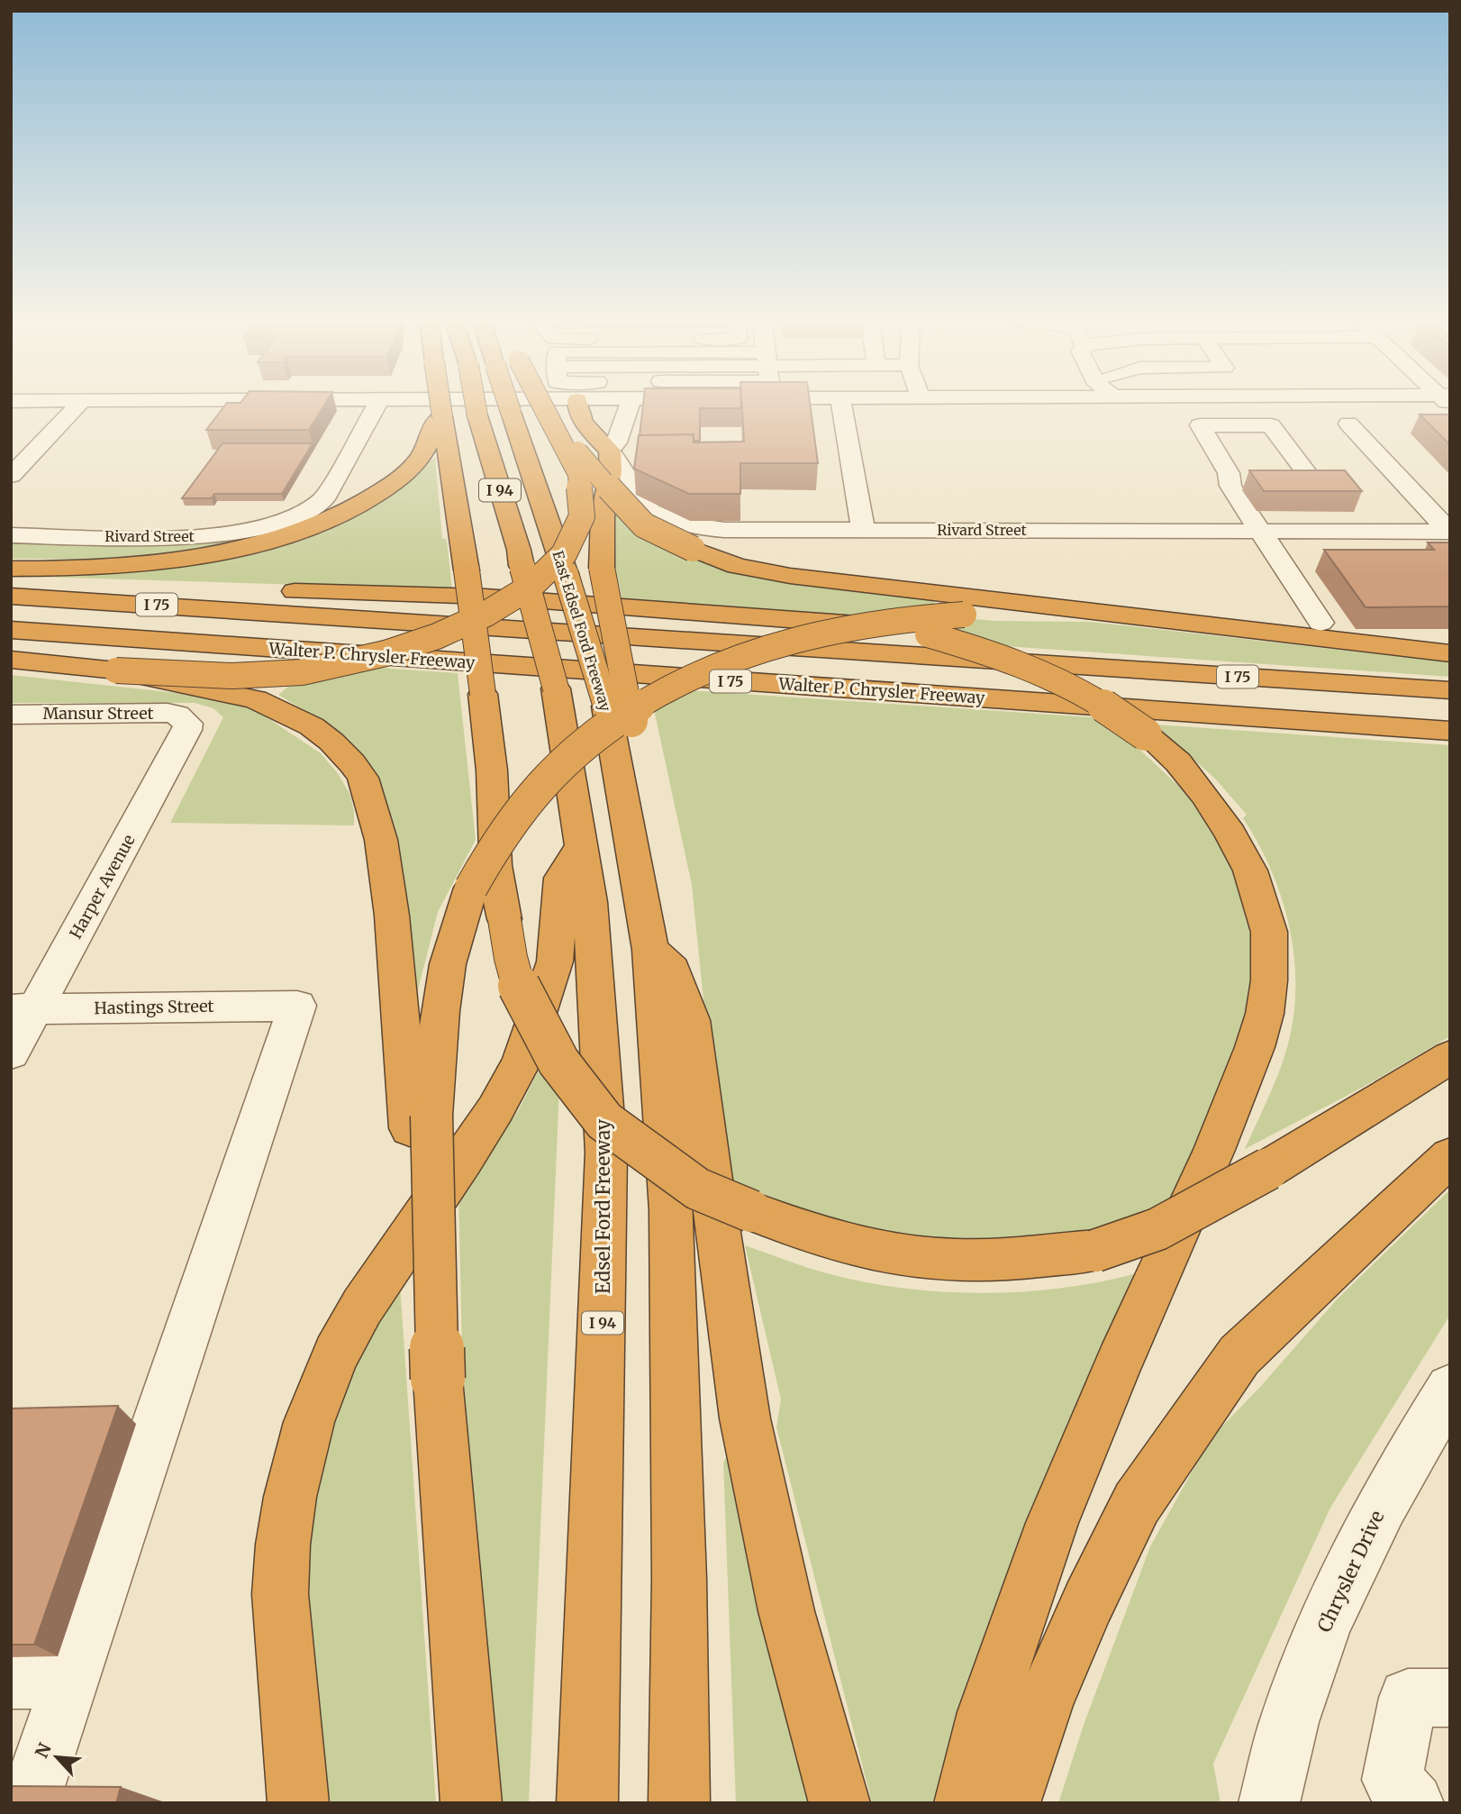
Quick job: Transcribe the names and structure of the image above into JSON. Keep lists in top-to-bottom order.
{
  "streets": {
    "highway": [
      "I 94",
      "I 75",
      "East Edsel Ford Freeway",
      "Walter P. Chrysler Freeway",
      "Edsel Ford Freeway"
    ],
    "street": [
      "Rivard Street",
      "Mansur Street",
      "Harper Avenue",
      "Hastings Street",
      "Chrysler Drive"
    ]
  },
  "crossings": [
    ["Mansur Street", "Harper Avenue"],
    ["Harper Avenue", "Hastings Street"]
  ],
  "north": "top left"
}
